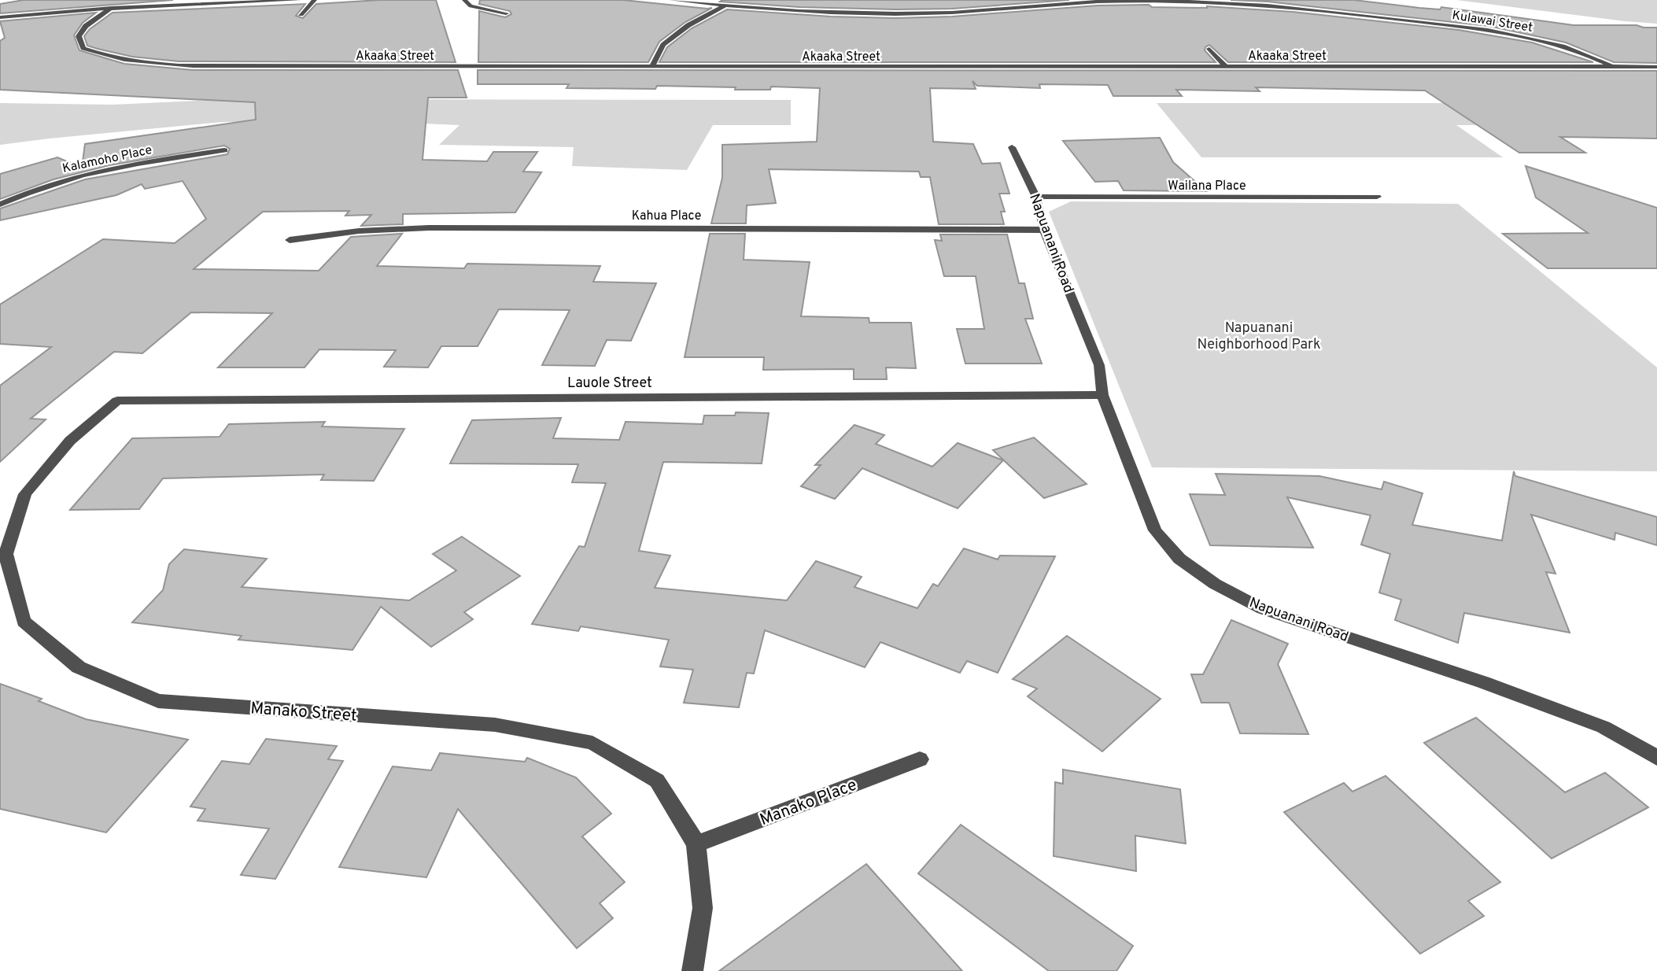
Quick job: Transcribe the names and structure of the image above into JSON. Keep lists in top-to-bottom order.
{
  "streets": {
    "street": [
      "Kulawai Street",
      "Akaaka Street",
      "Kalamoho Place",
      "Wailana Place",
      "Kahua Place",
      "Napuanani Road",
      "Lauole Street",
      "Manako Street",
      "Manako Place"
    ]
  },
  "crossings": [
    ["Kulawai Street", "Akaaka Street"],
    ["Wailana Place", "Napuanani Road"],
    ["Kahua Place", "Napuanani Road"],
    ["Napuanani Road", "Lauole Street"],
    ["Lauole Street", "Manako Street"],
    ["Manako Street", "Manako Place"]
  ],
  "parks": ["Napuanani Neighborhood Park"]
}
